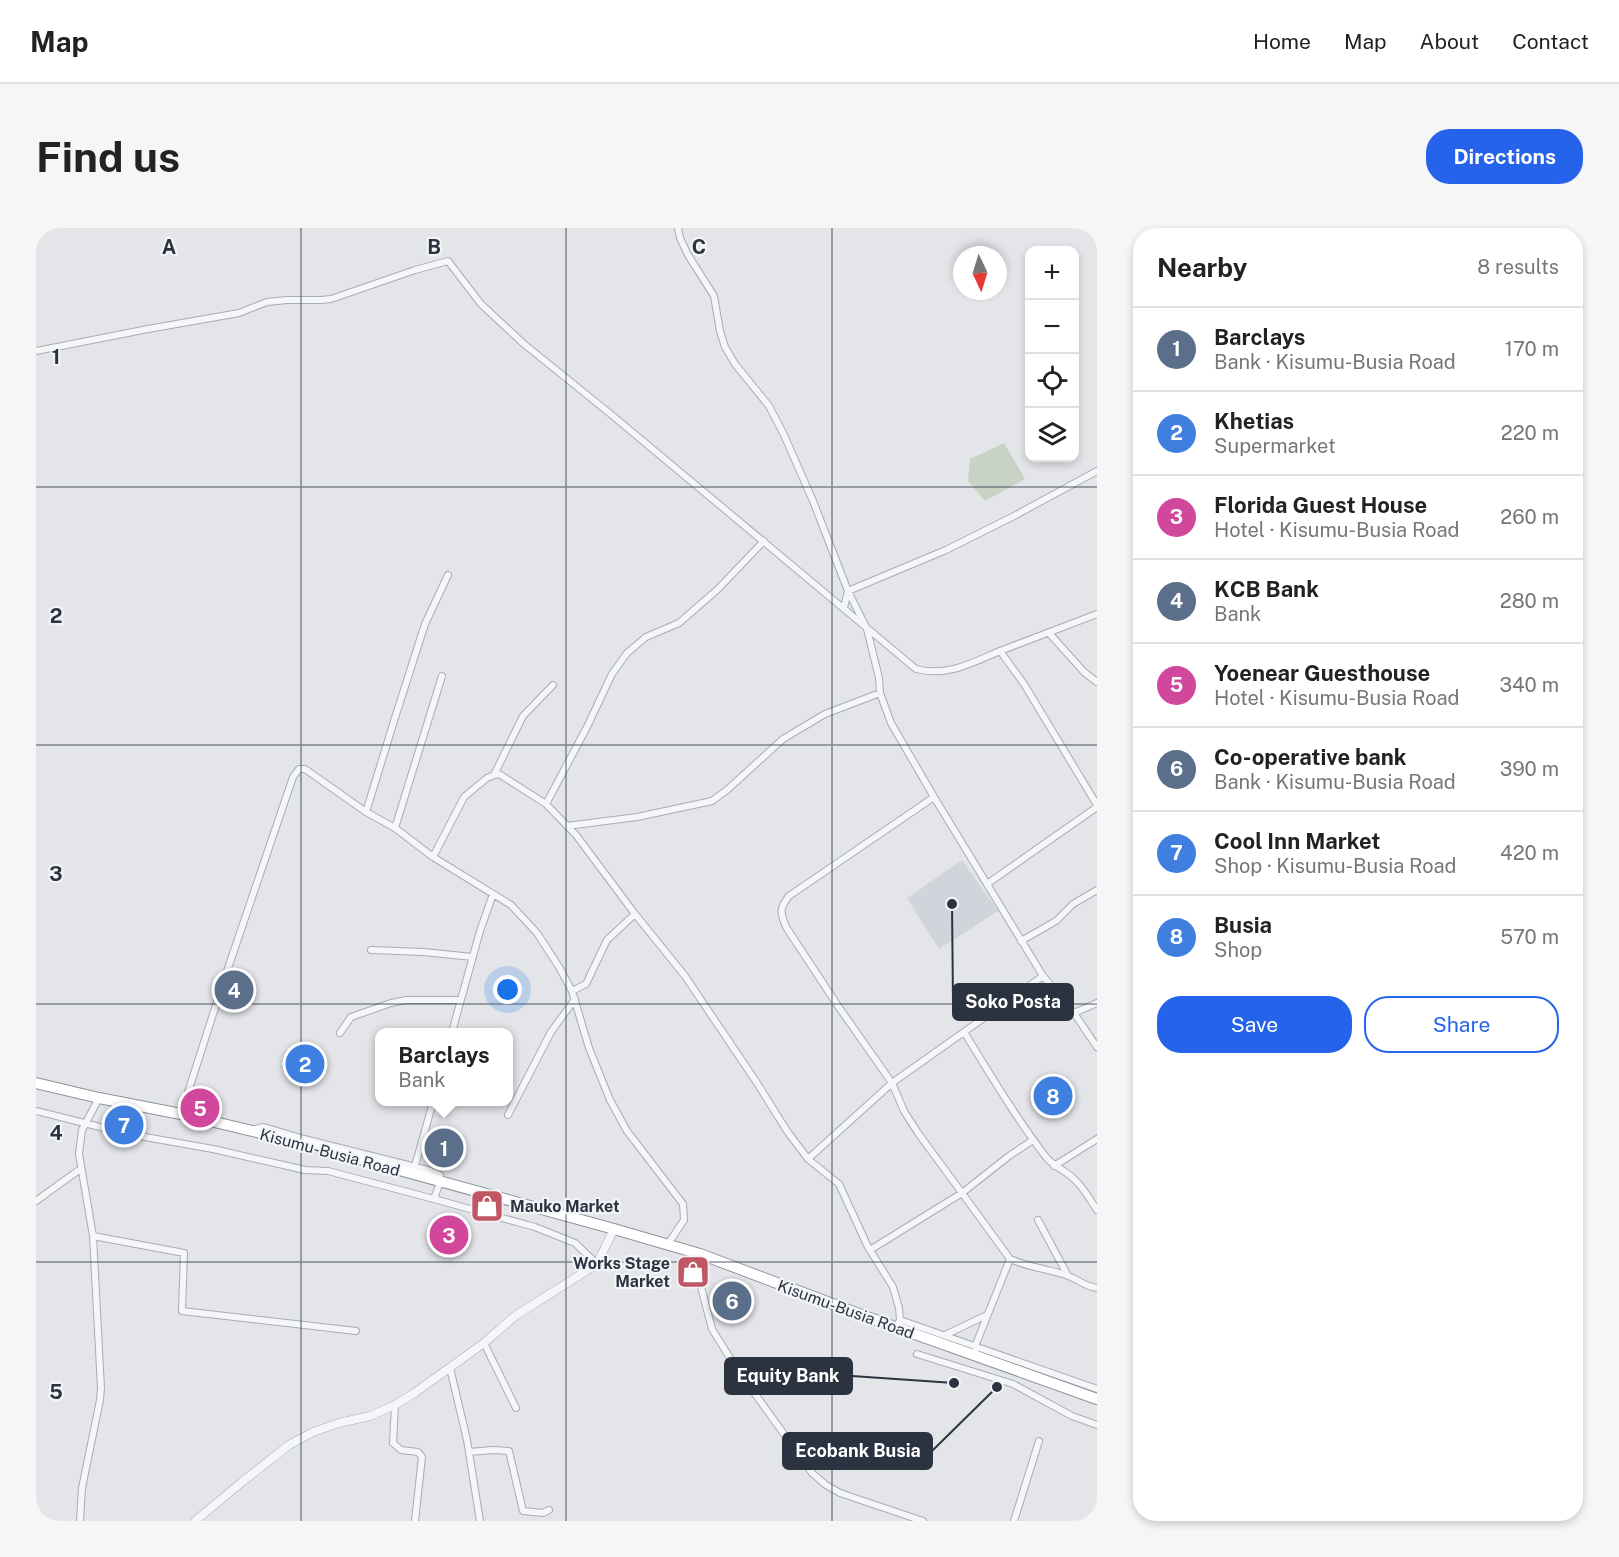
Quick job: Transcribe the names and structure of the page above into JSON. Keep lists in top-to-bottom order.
{
  "streets": {
    "highway": ["Kisumu-Busia Road"]
  },
  "places": {
    "other": ["Soko Posta", "Equity Bank", "Ecobank Busia"],
    "shop": ["Mauko Market", "Works Stage Market"]
  },
  "north": "bottom",
  "page": {
    "header": "Map",
    "nav": [
      "Home",
      "Map",
      "About",
      "Contact"
    ],
    "buttons": [
      "Directions",
      ["Save", "Share"]
    ],
    "title": "Find us",
    "heading": ["Nearby", "8 results"],
    "map_buttons": ["+", "−"],
    "list": [
      {
        "mark": "1",
        "name": "Barclays",
        "note": "Bank · Kisumu-Busia Road",
        "value": "170 m"
      },
      {
        "mark": "2",
        "name": "Khetias",
        "note": "Supermarket",
        "value": "220 m"
      },
      {
        "mark": "3",
        "name": "Florida Guest House",
        "note": "Hotel · Kisumu-Busia Road",
        "value": "260 m"
      },
      {
        "mark": "4",
        "name": "KCB Bank",
        "note": "Bank",
        "value": "280 m"
      },
      {
        "mark": "5",
        "name": "Yoenear Guesthouse",
        "note": "Hotel · Kisumu-Busia Road",
        "value": "340 m"
      },
      {
        "mark": "6",
        "name": "Co-operative bank",
        "note": "Bank · Kisumu-Busia Road",
        "value": "390 m"
      },
      {
        "mark": "7",
        "name": "Cool Inn Market",
        "note": "Shop · Kisumu-Busia Road",
        "value": "420 m"
      },
      {
        "mark": "8",
        "name": "Busia",
        "note": "Shop",
        "value": "570 m"
      }
    ],
    "pins": [
      "4",
      "2",
      "8",
      "5",
      "7",
      "1",
      "3",
      "6"
    ],
    "popup": ["Barclays", "Bank"]
  },
  "grid": {
    "columns": ["A", "B", "C"],
    "rows": [
      "1",
      "2",
      "3",
      "4",
      "5"
    ]
  }
}
